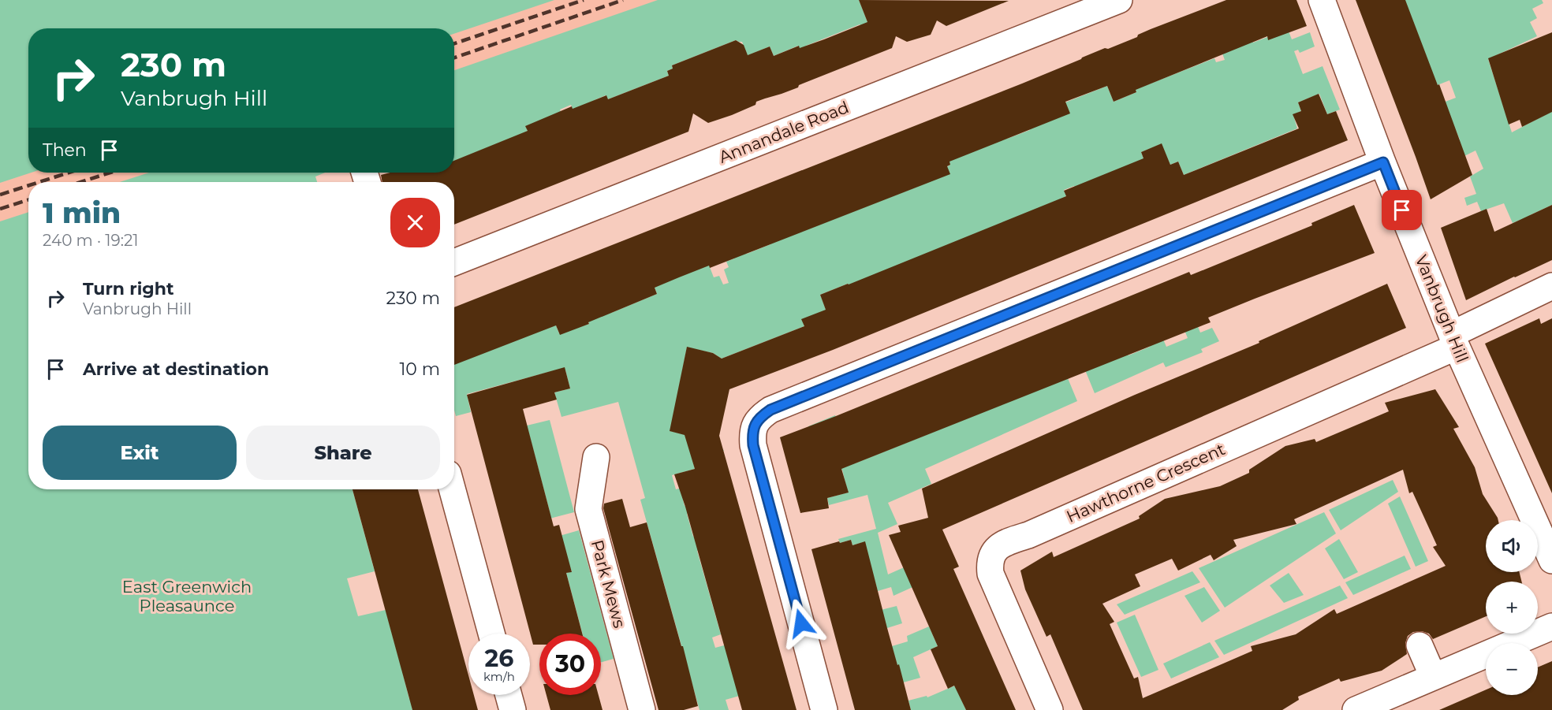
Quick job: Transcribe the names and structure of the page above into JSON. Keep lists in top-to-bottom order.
{
  "streets": {
    "street": [
      "Annandale Road",
      "Vanbrugh Hill",
      "Hawthorne Crescent",
      "Park Mews"
    ]
  },
  "crossings": [
    ["Vanbrugh Hill", "Hawthorne Crescent"]
  ],
  "parks": ["East Greenwich Pleasaunce"],
  "page": {
    "turn": ["230 m", "Vanbrugh Hill"],
    "then": "Then",
    "heading": ["1 min", "240 m · 19:21"],
    "list": [
      {
        "name": "Turn right",
        "note": "Vanbrugh Hill",
        "value": "230 m"
      },
      {
        "name": "Arrive at destination",
        "value": "10 m"
      }
    ],
    "buttons": ["Exit", "Share"],
    "map_buttons": ["+", "−"],
    "speed": "26 km/h",
    "limit": "30"
  }
}
